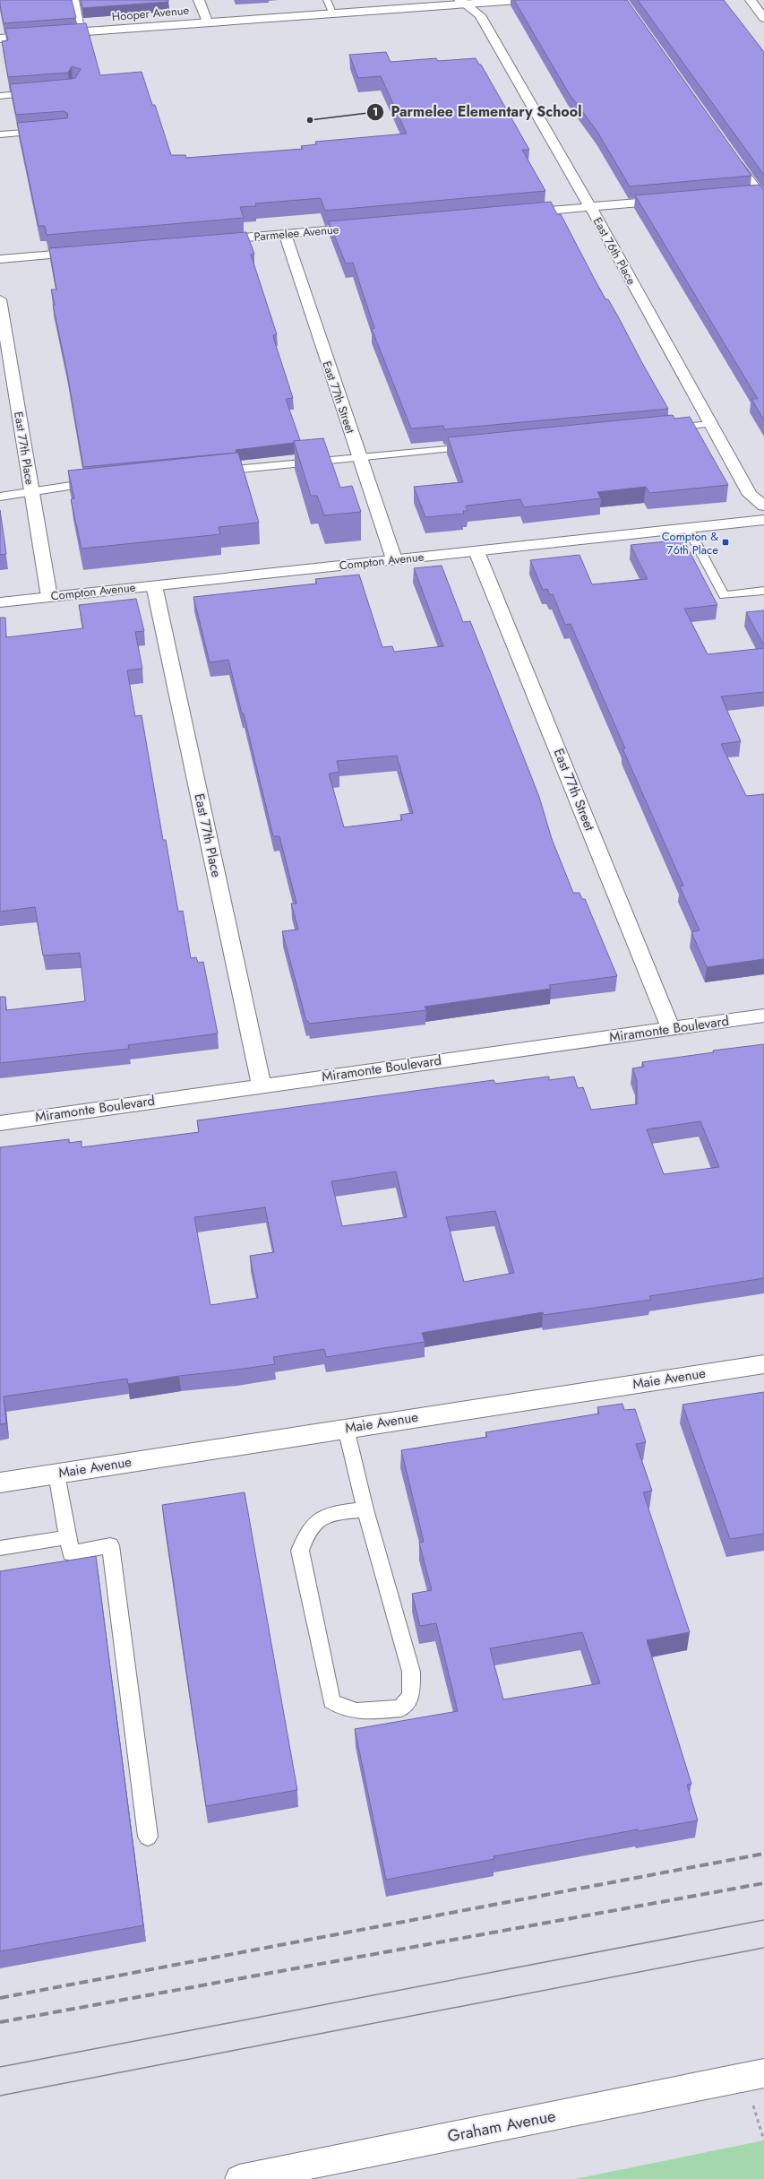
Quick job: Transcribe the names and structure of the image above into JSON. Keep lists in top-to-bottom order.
{
  "streets": {
    "street": [
      "Hooper Avenue",
      "Parmelee Avenue",
      "East 76th Place",
      "East 77th Street",
      "East 77th Place",
      "Compton Avenue",
      "Miramonte Boulevard",
      "Maie Avenue",
      "Graham Avenue"
    ]
  },
  "crossings": [
    ["Hooper Avenue", "East 76th Place"],
    ["Parmelee Avenue", "East 77th Street"],
    ["East 77th Street", "Compton Avenue"],
    ["East 77th Street", "Miramonte Boulevard"],
    ["East 77th Place", "Compton Avenue"],
    ["East 77th Place", "Miramonte Boulevard"]
  ],
  "places": {
    "other": ["Parmelee Elementary School"],
    "transit": ["Compton & 76th Place"]
  }
}
